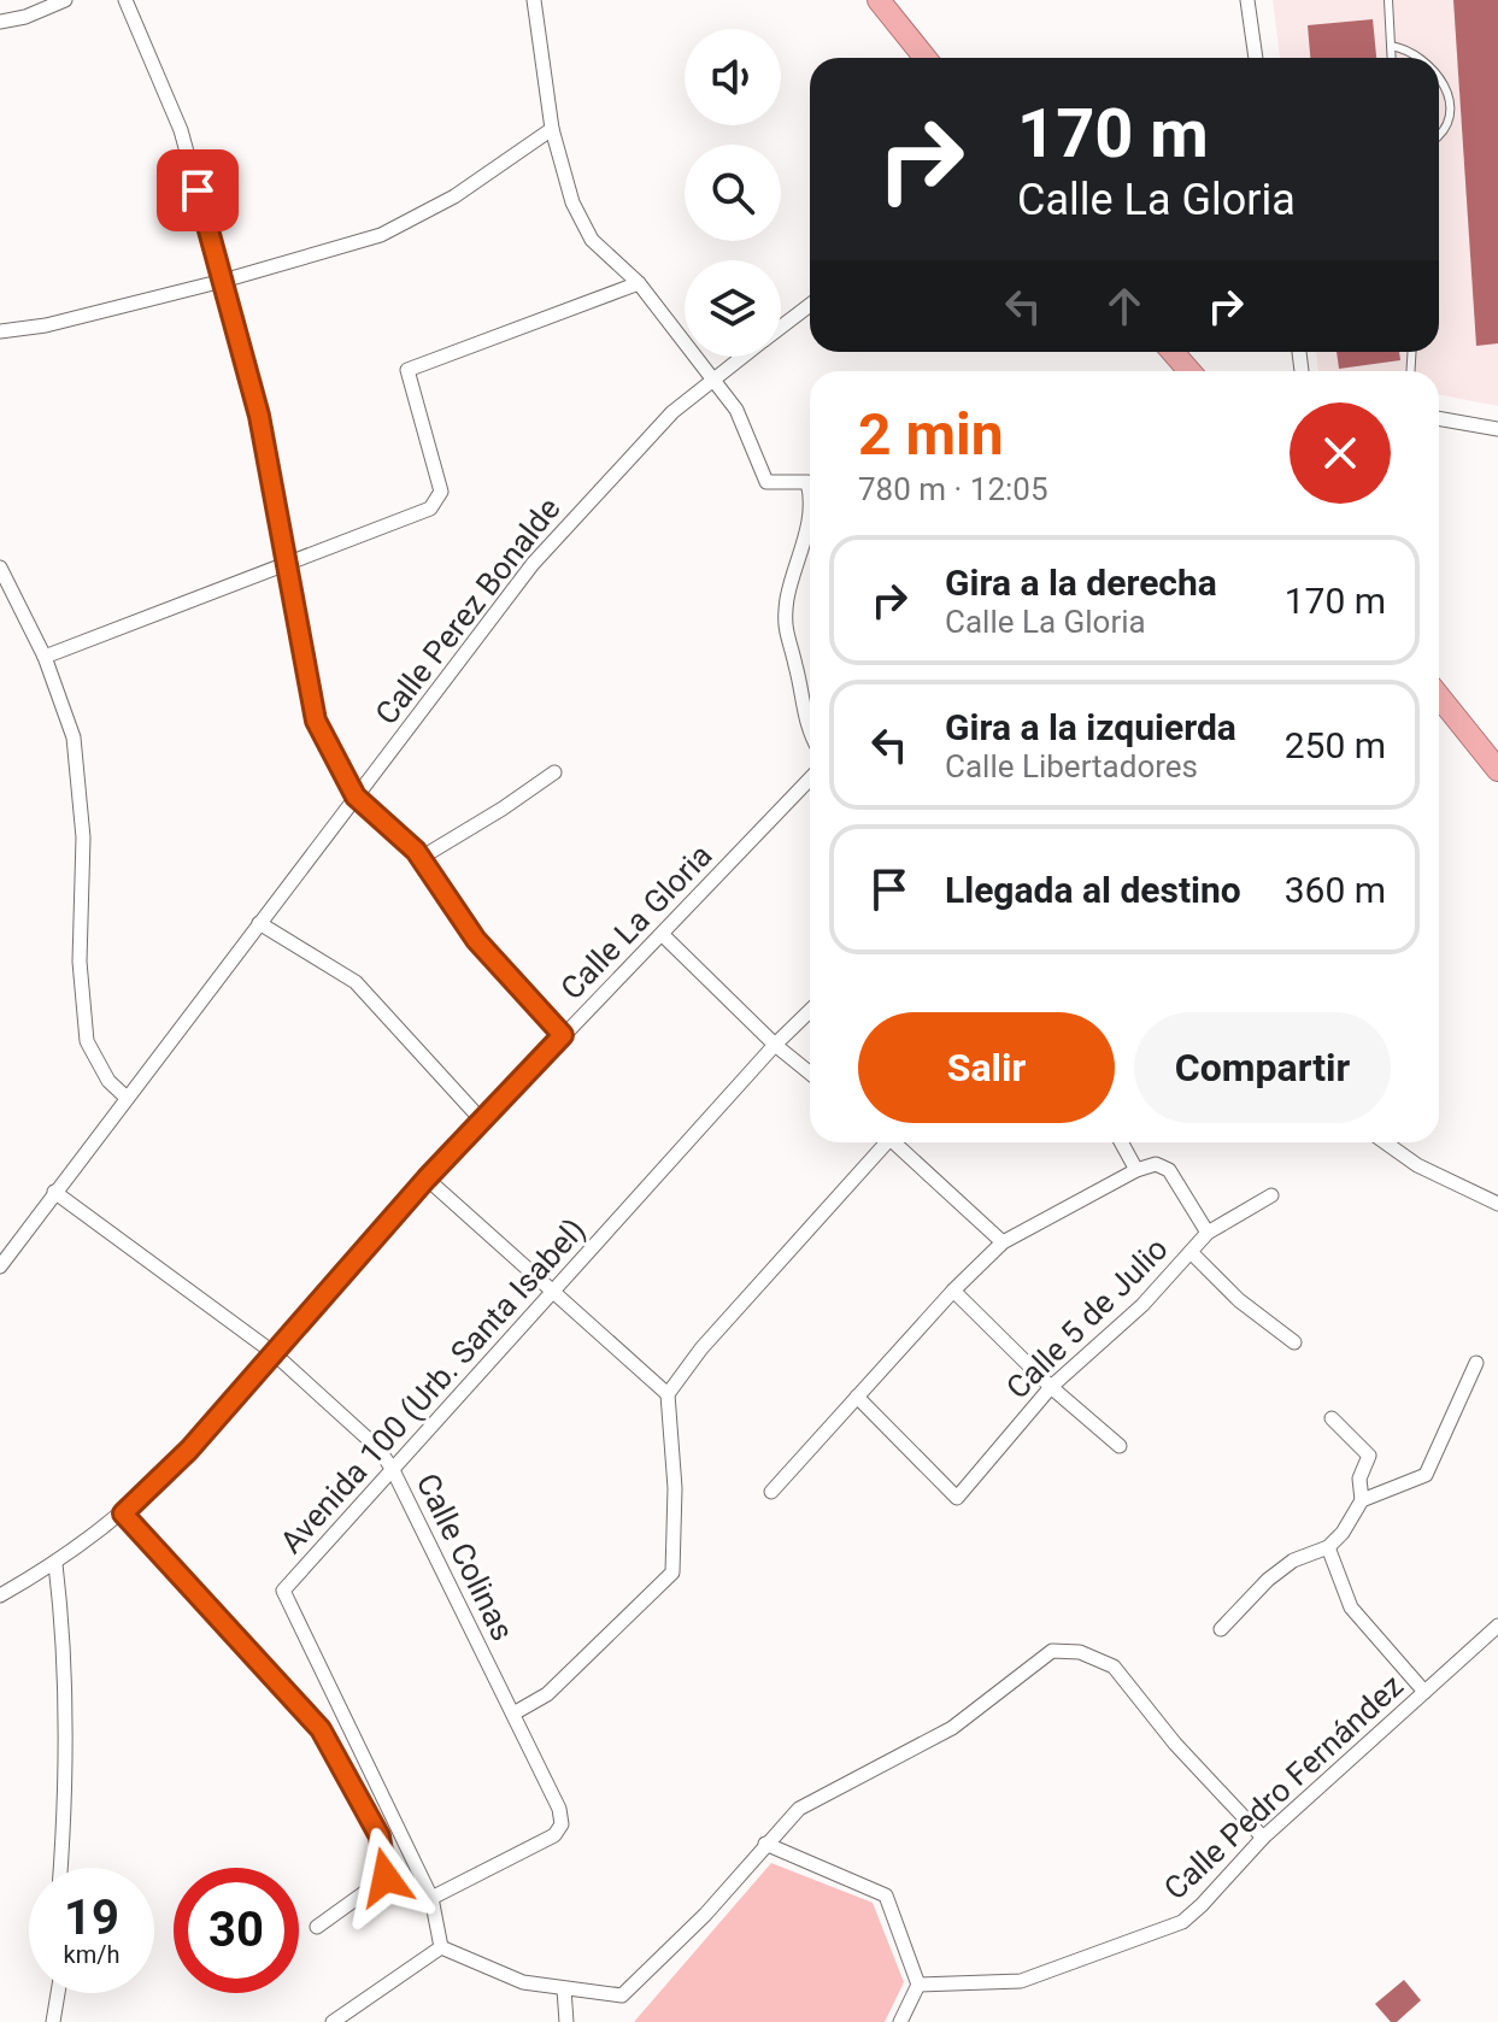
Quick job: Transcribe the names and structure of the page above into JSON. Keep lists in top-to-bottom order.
{
  "streets": {
    "street": [
      "Calle Perez Bonalde",
      "Calle La Gloria",
      "Calle 5 de Julio",
      "Avenida 100 (Urb. Santa Isabel)",
      "Calle Colinas",
      "Calle Pedro Fernández"
    ]
  },
  "crossings": [
    ["Calle Perez Bonalde", "Calle Colinas"],
    ["Calle La Gloria", "Calle Colinas"],
    ["Avenida 100 (Urb. Santa Isabel)", "Calle Colinas"]
  ],
  "page": {
    "turn": ["170 m", "Calle La Gloria"],
    "heading": ["2 min", "780 m · 12:05"],
    "list": [
      {
        "name": "Gira a la derecha",
        "note": "Calle La Gloria",
        "value": "170 m"
      },
      {
        "name": "Gira a la izquierda",
        "note": "Calle Libertadores",
        "value": "250 m"
      },
      {
        "name": "Llegada al destino",
        "value": "360 m"
      }
    ],
    "buttons": ["Salir", "Compartir"],
    "speed": "19 km/h",
    "limit": "30"
  }
}
